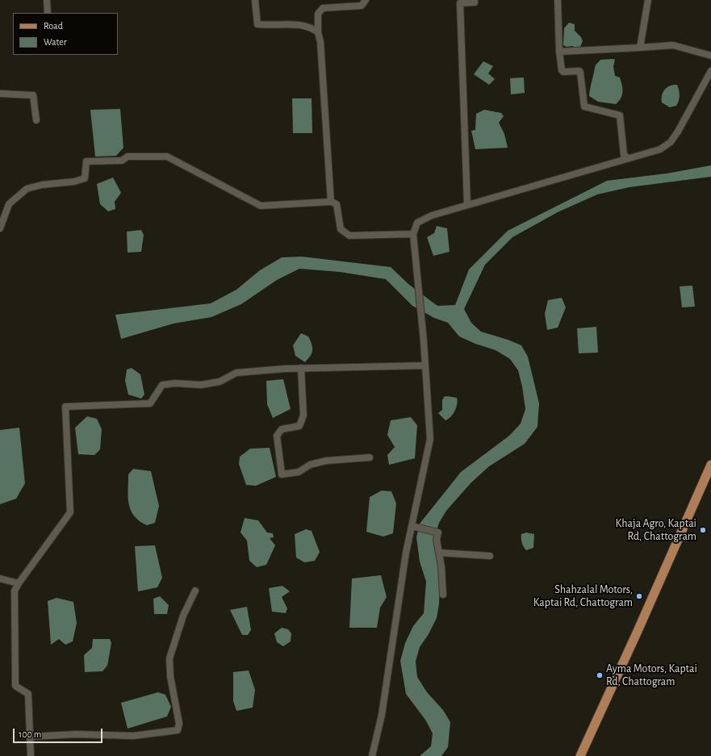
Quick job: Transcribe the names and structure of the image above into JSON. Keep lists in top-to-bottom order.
{
  "places": ["Khaja Agro, Kaptai Rd, Chattogram", "Shahzalal Motors, Kaptai Rd, Chattogram", "Ayma Motors, Kaptai Rd, Chattogram"],
  "legend": ["Road", "Water"],
  "scale_bar": "100 m"
}
